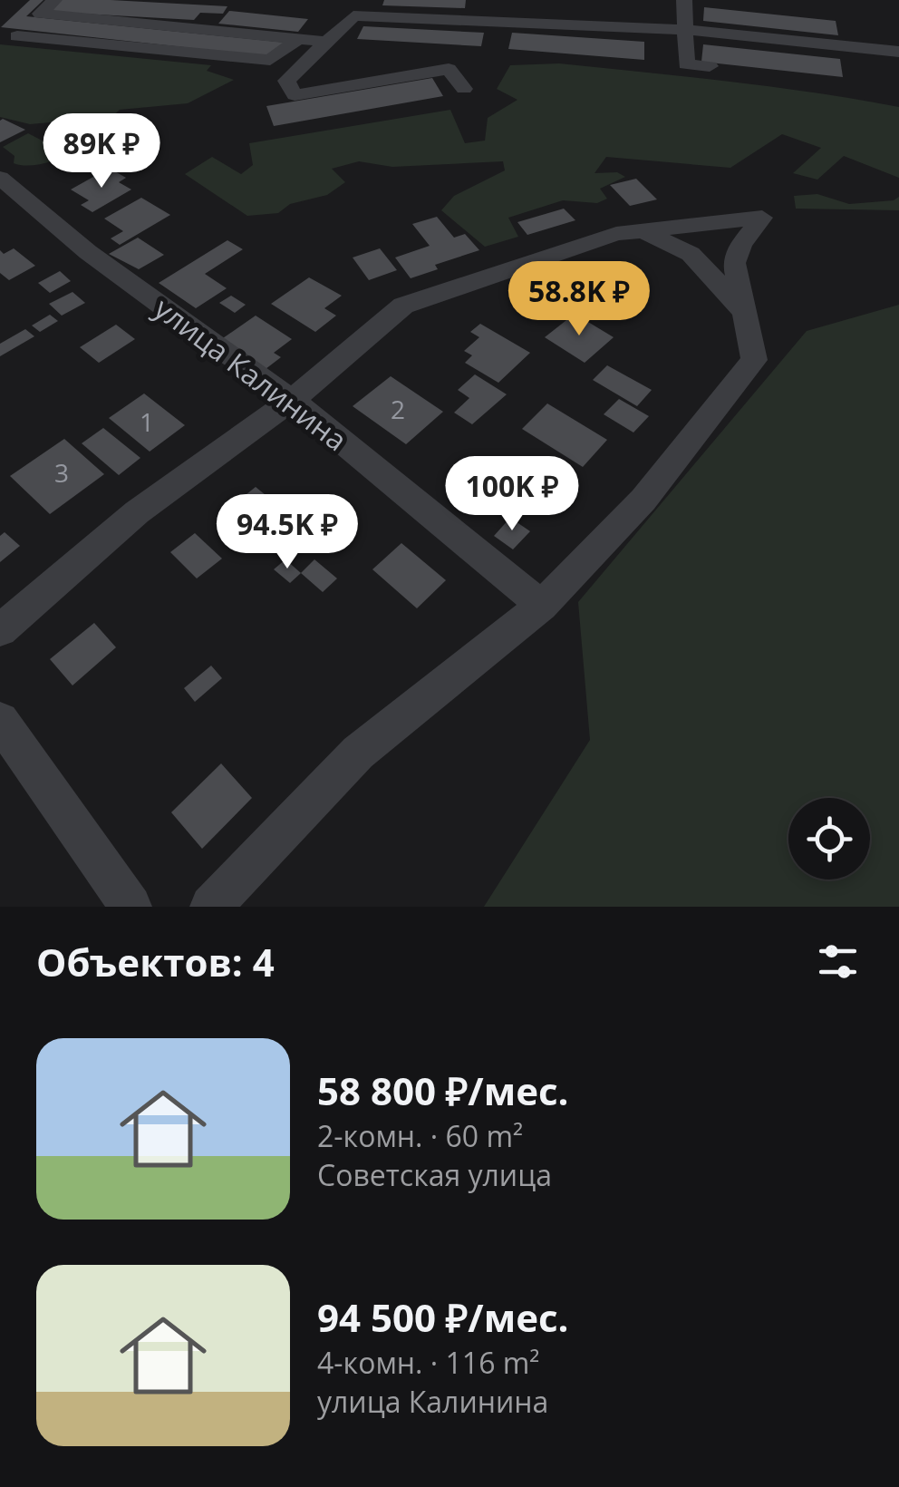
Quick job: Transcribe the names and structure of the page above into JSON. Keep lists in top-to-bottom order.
{
  "streets": {
    "street": ["улица Калинина"]
  },
  "house_numbers": ["2", "1", "3"],
  "page": {
    "price": [
      "89K ₽",
      "58.8K ₽",
      "100K ₽",
      "94.5K ₽"
    ],
    "heading": "Объектов: 4",
    "list": [
      {
        "name": "58 800 ₽/мес.",
        "note": "2-комн. · 60 m² · Советская улица"
      },
      {
        "name": "94 500 ₽/мес.",
        "note": "4-комн. · 116 m² · улица Калинина"
      }
    ]
  }
}
